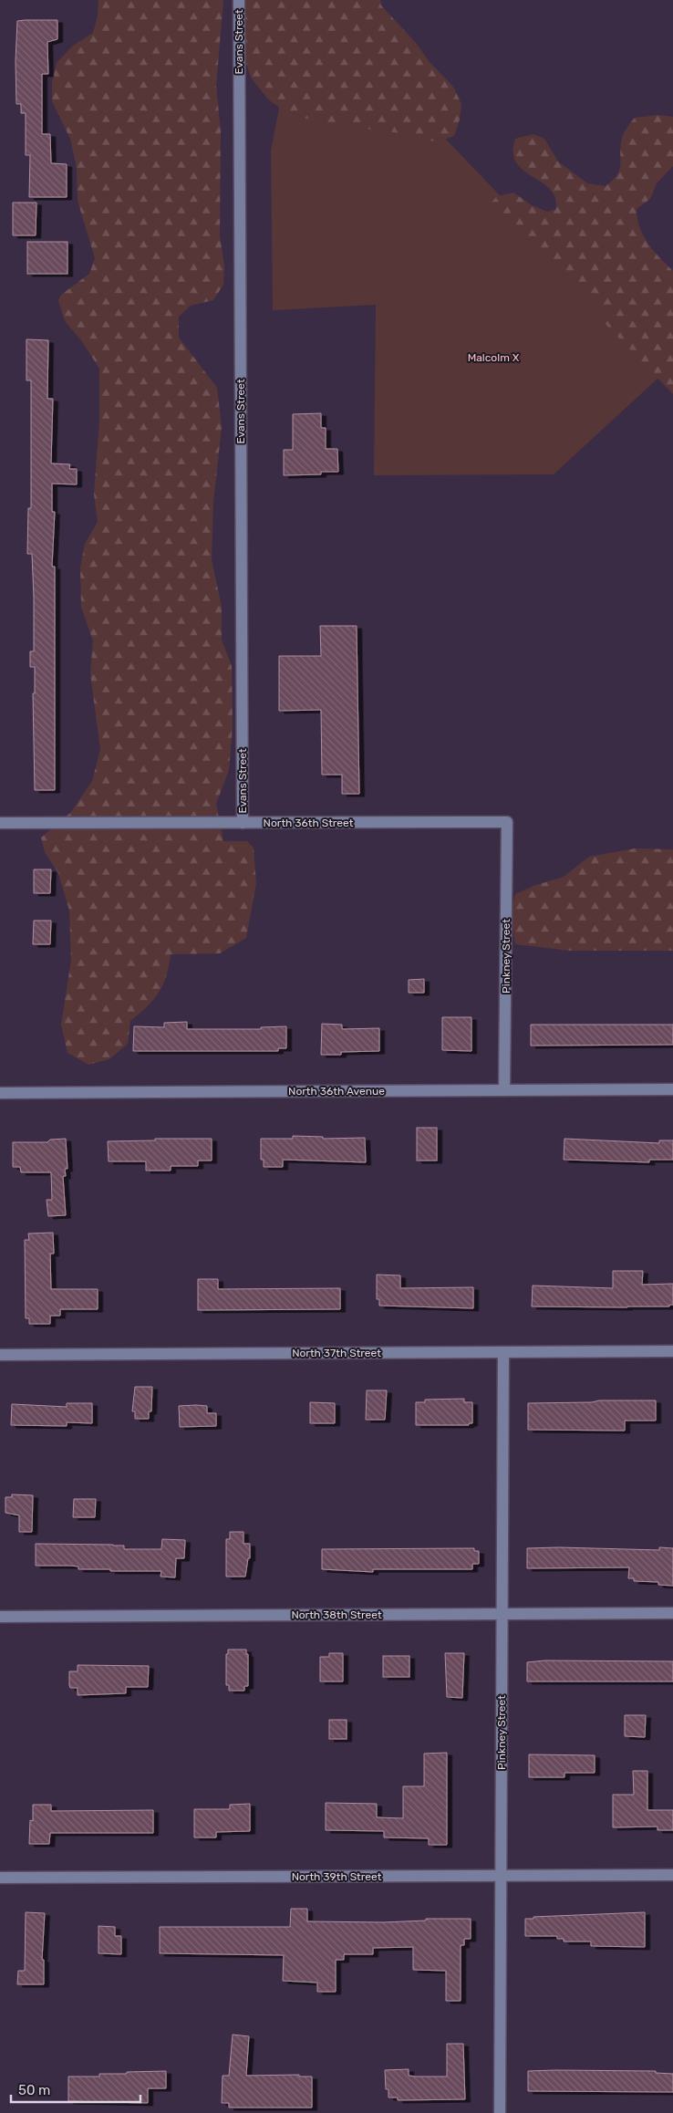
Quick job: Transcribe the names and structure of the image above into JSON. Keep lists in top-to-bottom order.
{
  "streets": {
    "street": [
      "Evans Street",
      "North 36th Street",
      "Pinkney Street",
      "North 36th Avenue",
      "North 37th Street",
      "North 38th Street",
      "North 39th Street"
    ]
  },
  "crossings": [
    ["Evans Street", "North 36th Street"],
    ["North 36th Street", "Pinkney Street"],
    ["Pinkney Street", "North 36th Avenue"],
    ["Pinkney Street", "North 37th Street"],
    ["Pinkney Street", "North 38th Street"],
    ["Pinkney Street", "North 39th Street"]
  ],
  "parks": ["Malcolm X"],
  "scale_bar": "50 m"
}
